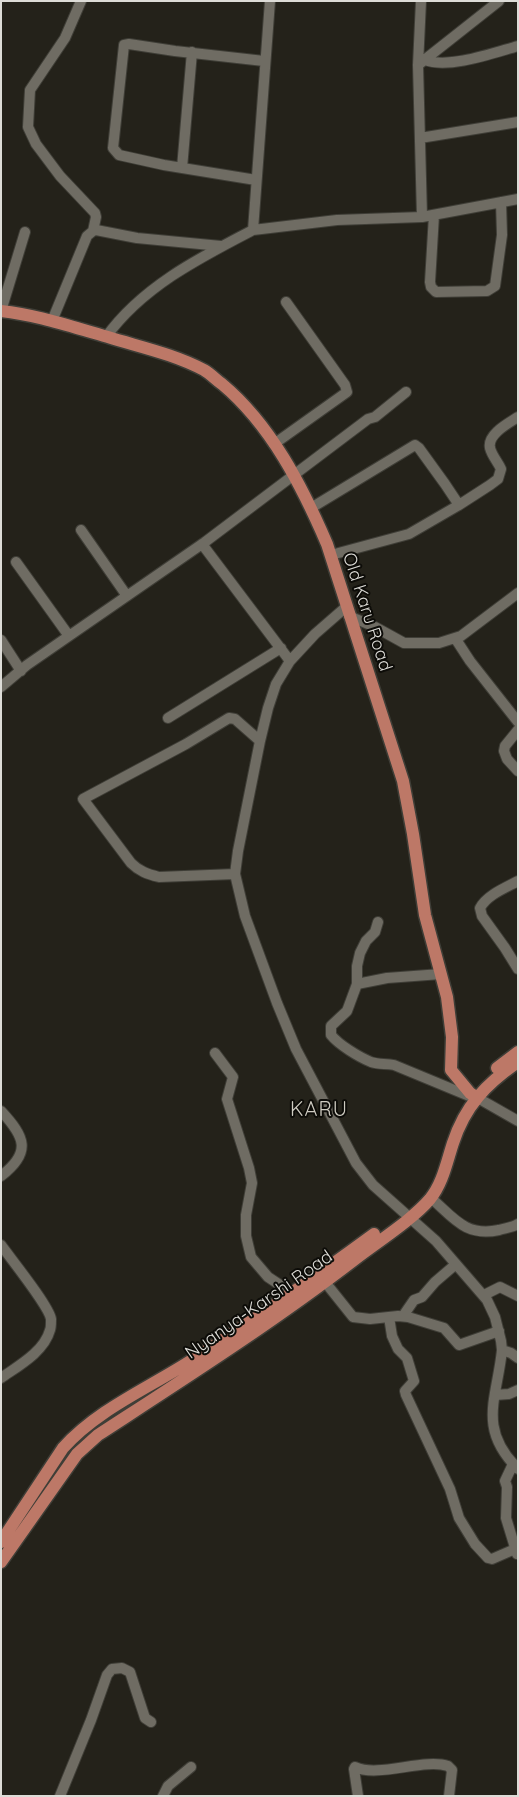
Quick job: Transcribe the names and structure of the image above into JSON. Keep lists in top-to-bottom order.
{
  "streets": {
    "main road": ["Old Karu Road", "Nyanya-Karshi Road"]
  },
  "crossings": [
    ["Old Karu Road", "Nyanya-Karshi Road"]
  ],
  "districts": ["KARU"]
}
